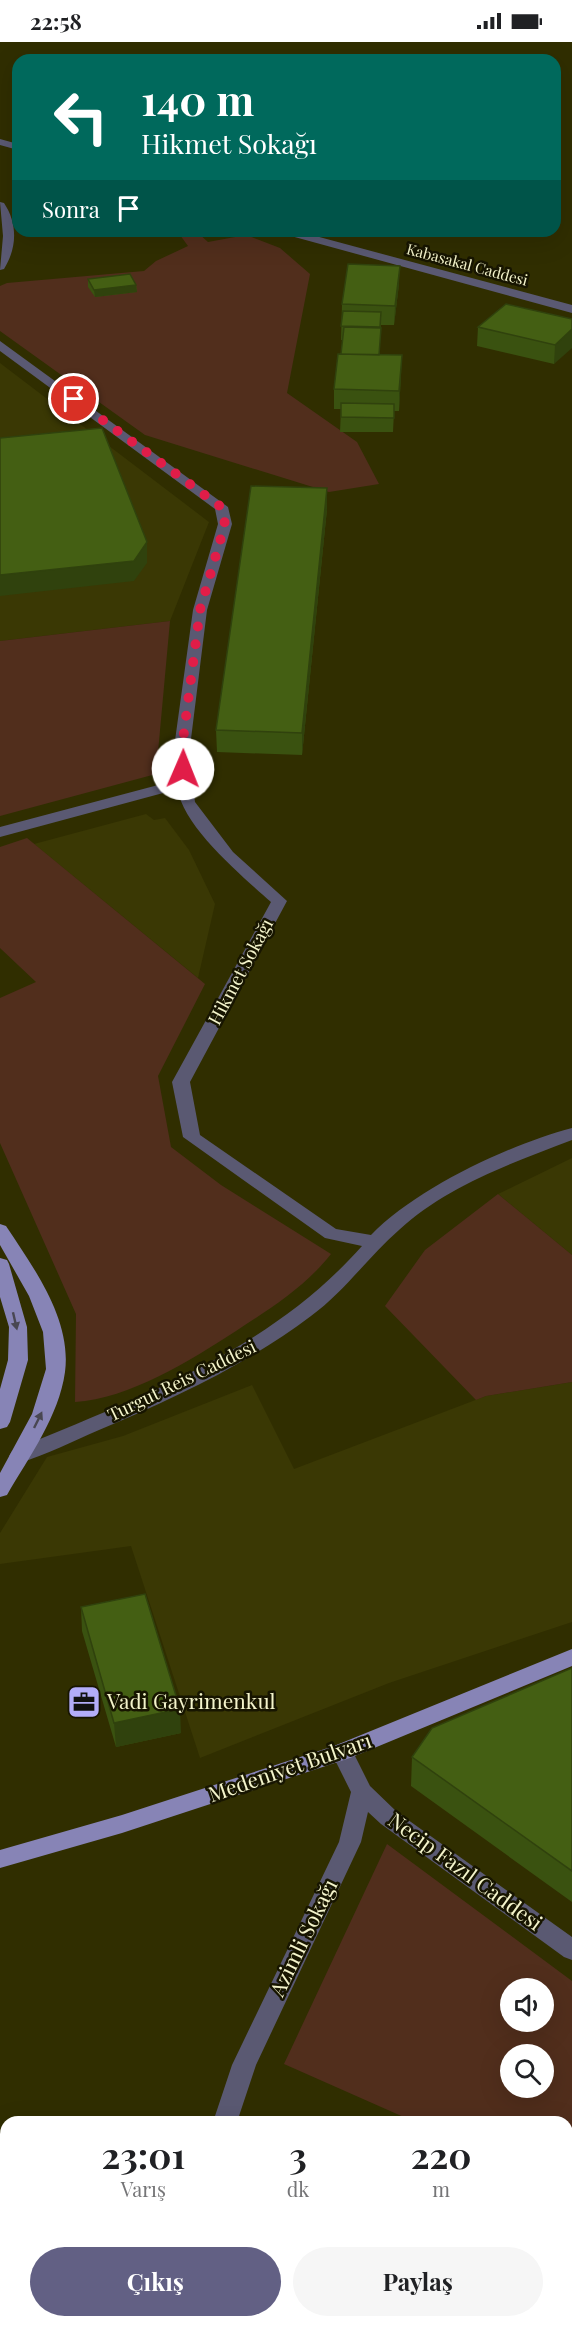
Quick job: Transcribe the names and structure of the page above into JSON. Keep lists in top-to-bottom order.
{
  "streets": {
    "main road": ["Medeniyet Bulvarı"],
    "street": [
      "Kabasakal Caddesi",
      "Hikmet Sokağı",
      "Turgut Reis Caddesi",
      "Necip Fazıl Caddesi",
      "Azimli Sokağı"
    ]
  },
  "crossings": [
    ["Hikmet Sokağı", "Turgut Reis Caddesi"],
    ["Necip Fazıl Caddesi", "Azimli Sokağı"]
  ],
  "places": {
    "office": ["Vadi Gayrimenkul"]
  },
  "page": {
    "status": "22:58",
    "turn": ["140 m", "Hikmet Sokağı"],
    "then": "Sonra",
    "eta": [
      "23:01",
      "Varış",
      "3",
      "dk",
      "220",
      "m"
    ],
    "buttons": ["Çıkış", "Paylaş"]
  }
}
